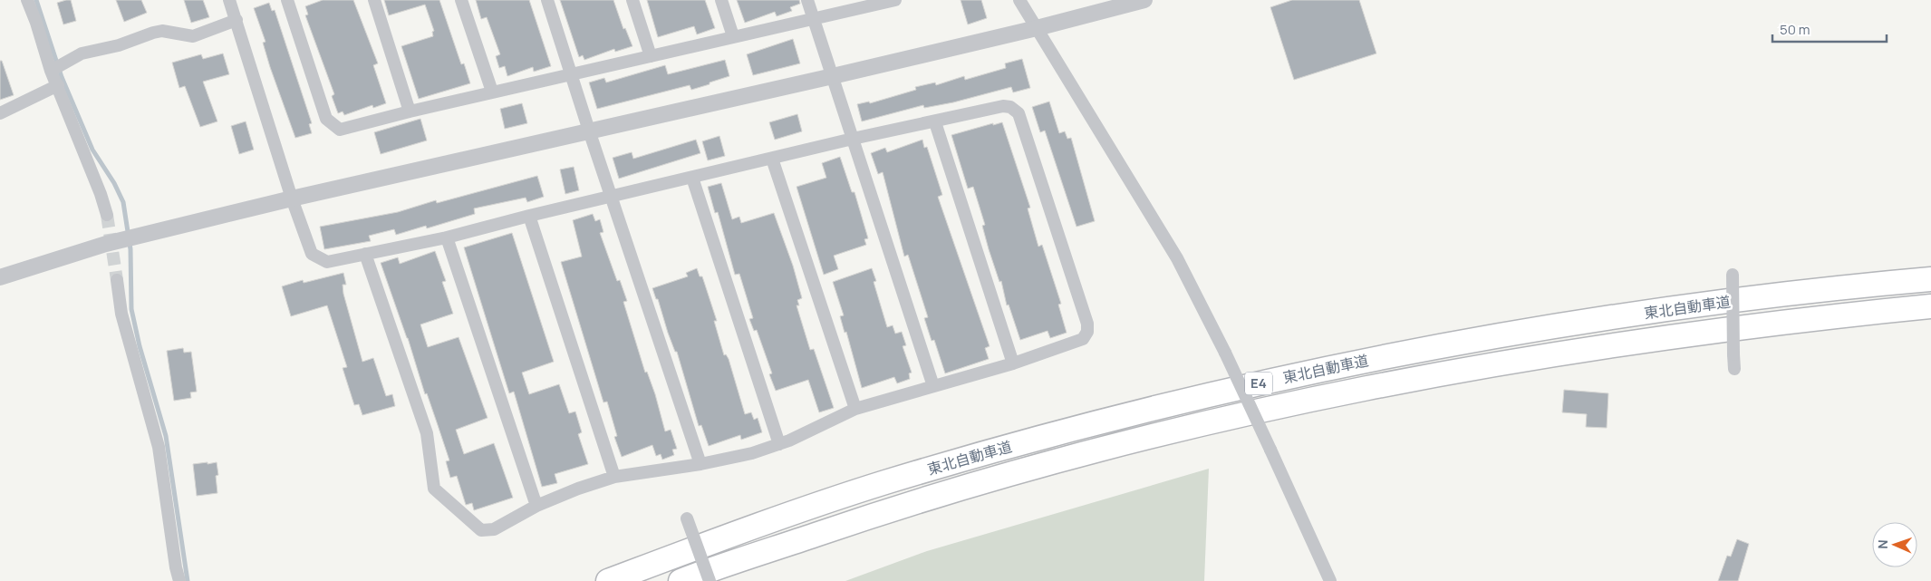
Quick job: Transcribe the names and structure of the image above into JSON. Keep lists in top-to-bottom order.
{
  "streets": {
    "highway": ["東北自動車道", "E4"]
  },
  "scale_bar": "50 m",
  "north": "left"
}
